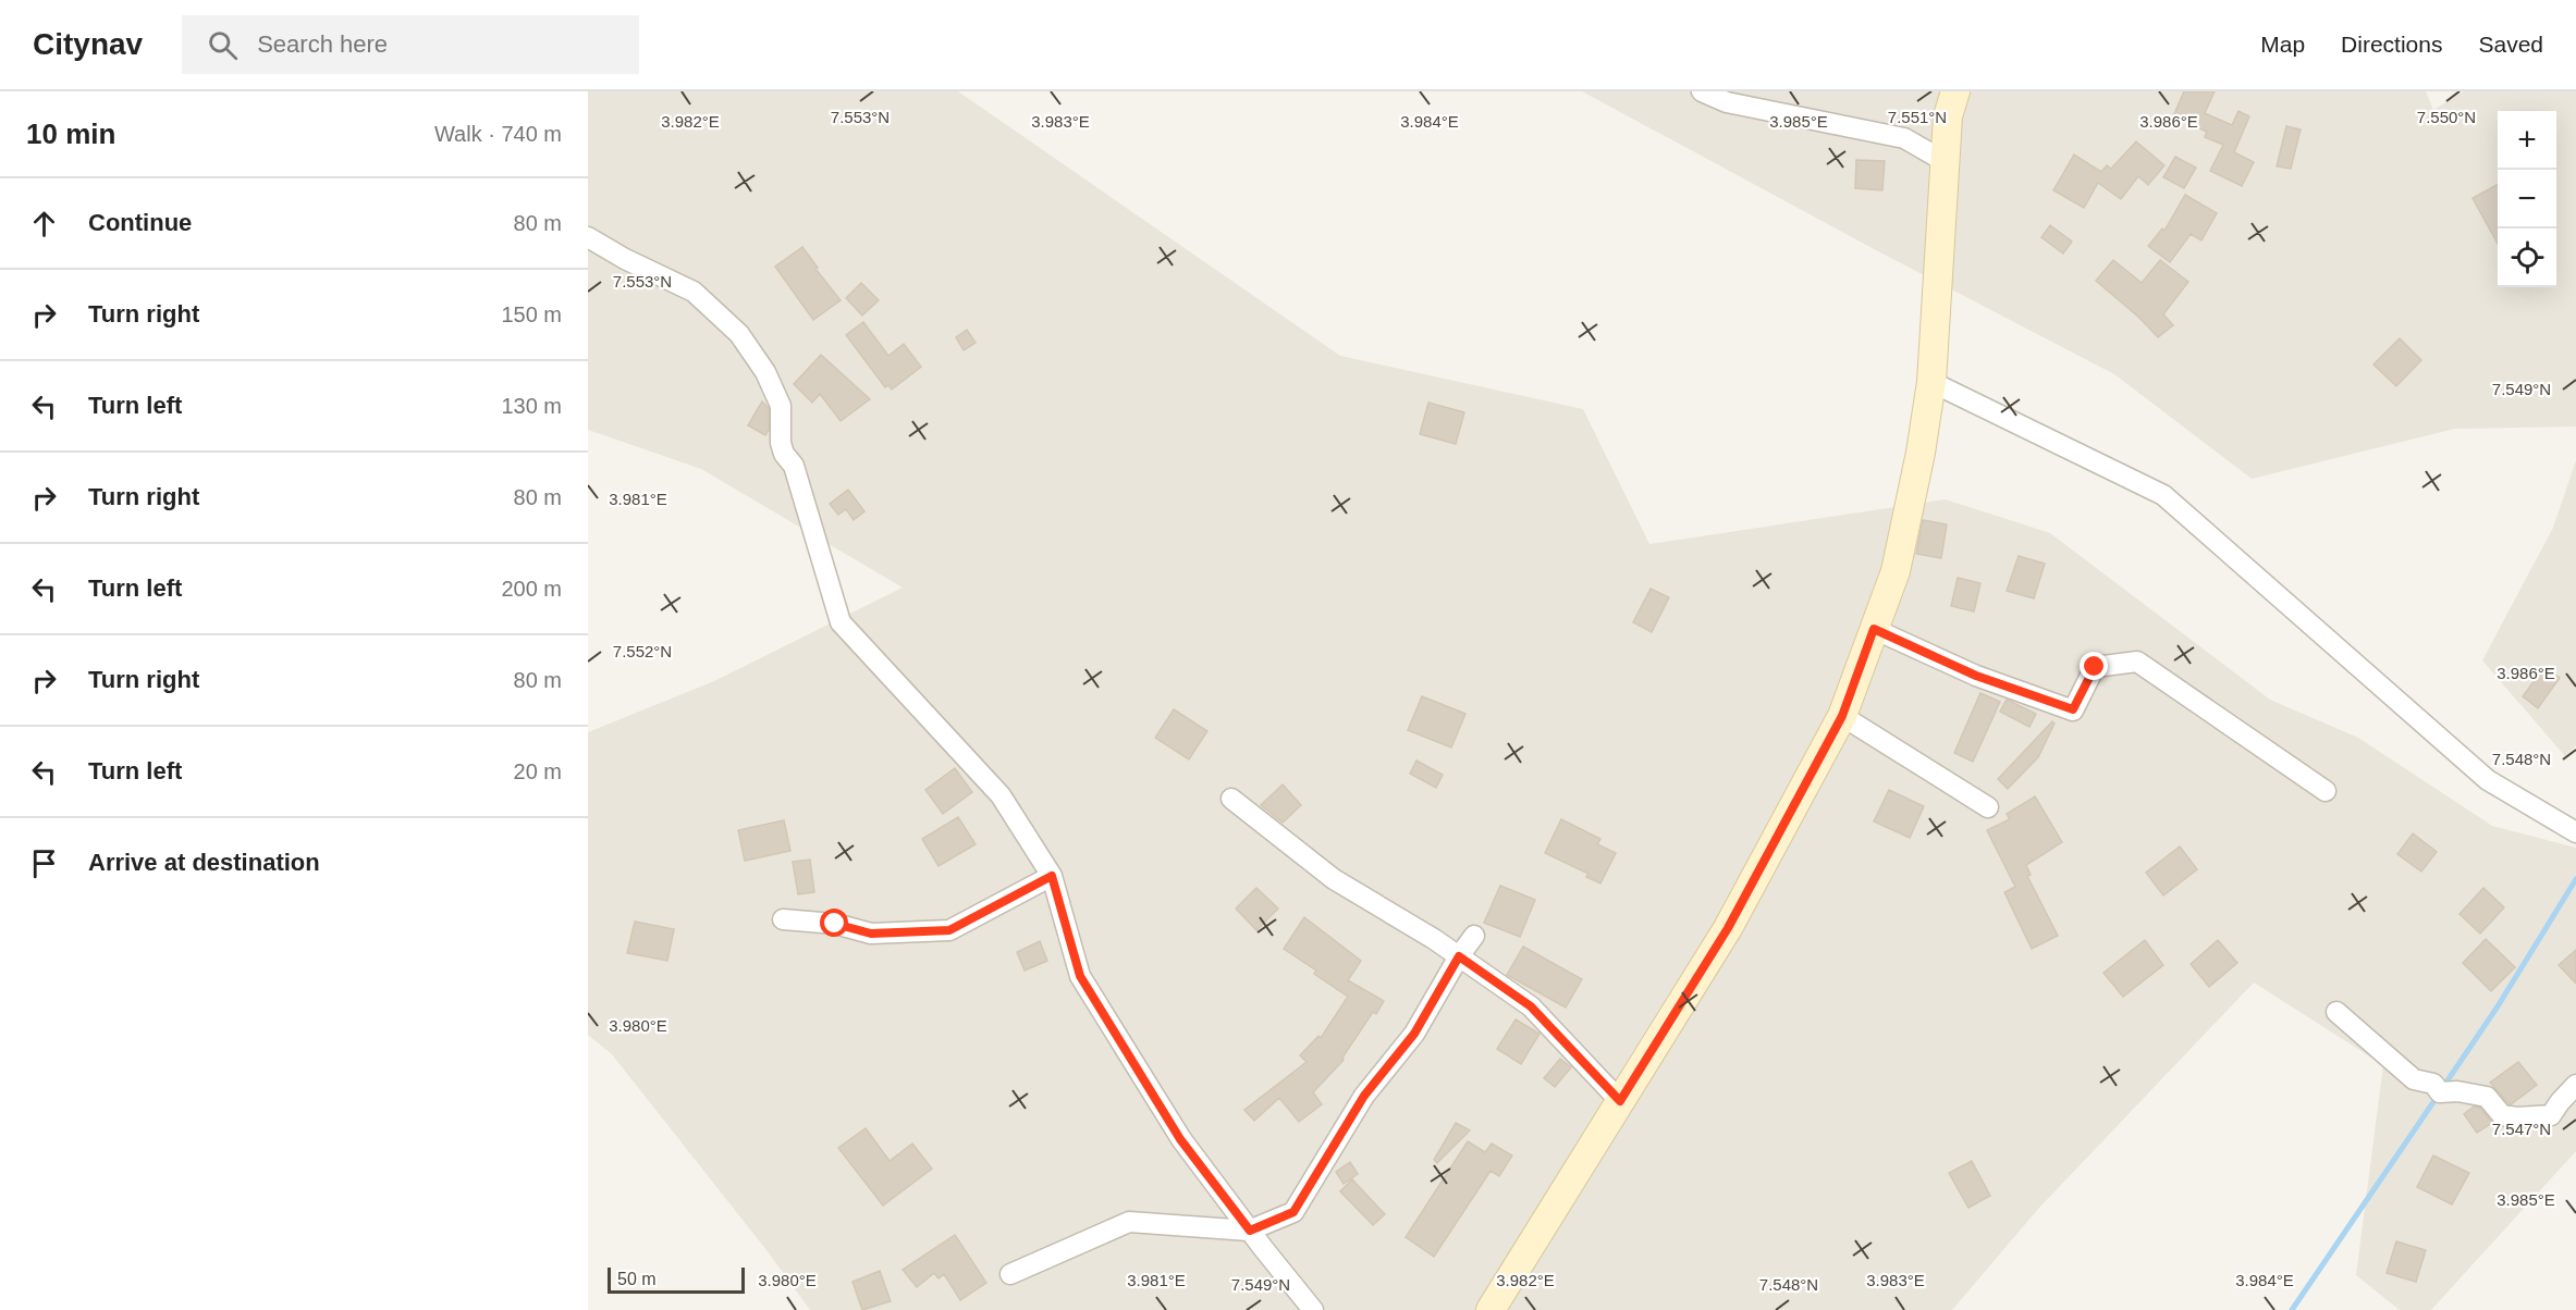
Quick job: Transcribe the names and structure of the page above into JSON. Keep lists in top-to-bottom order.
{
  "scale_bar": "50 m",
  "page": {
    "header": "Citynav",
    "search": "Search here",
    "nav": ["Map", "Directions", "Saved"],
    "heading": ["10 min", "Walk · 740 m"],
    "map_buttons": ["+", "−"],
    "list": [
      ["Continue", "80 m"],
      ["Turn right", "150 m"],
      ["Turn left", "130 m"],
      ["Turn right", "80 m"],
      ["Turn left", "200 m"],
      ["Turn right", "80 m"],
      ["Turn left", "20 m"],
      "Arrive at destination"
    ],
    "scale": "50 m"
  },
  "coordinates": [
    "7.553°N",
    "7.551°N",
    "7.550°N",
    "3.986°E",
    "3.982°E",
    "3.983°E",
    "3.984°E",
    "3.985°E",
    "7.549°N",
    "3.981°E",
    "7.552°N",
    "7.548°N",
    "3.980°E",
    "7.547°N"
  ]
}
